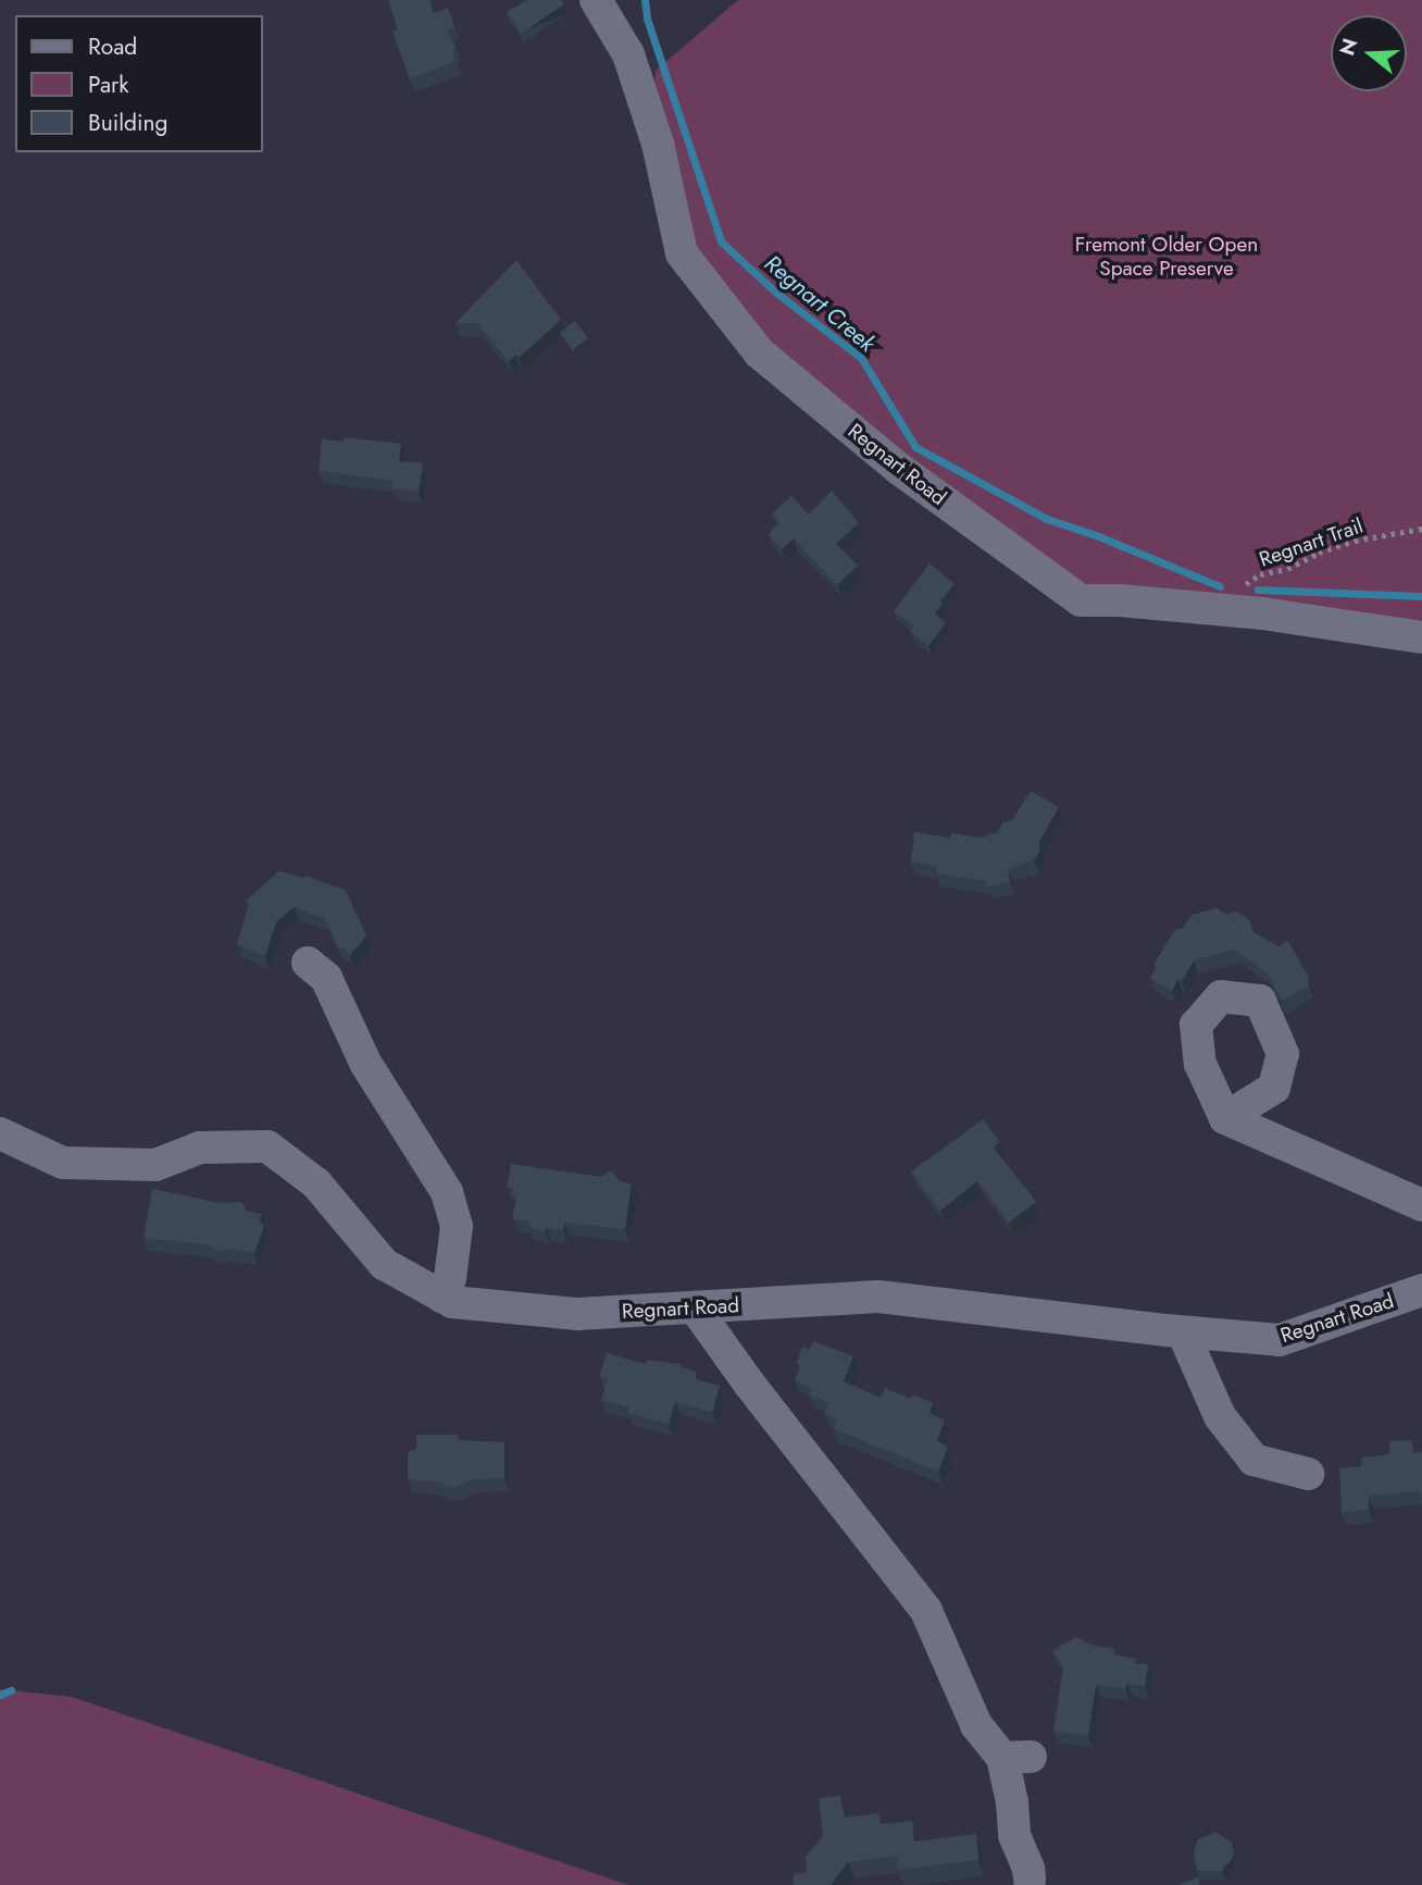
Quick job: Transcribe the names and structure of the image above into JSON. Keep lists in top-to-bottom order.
{
  "streets": {
    "street": ["Regnart Road"],
    "path": ["Regnart Trail"]
  },
  "water": ["Regnart Creek"],
  "parks": ["Fremont Older Open Space Preserve"],
  "legend": ["Road", "Park", "Building"],
  "north": "left"
}
